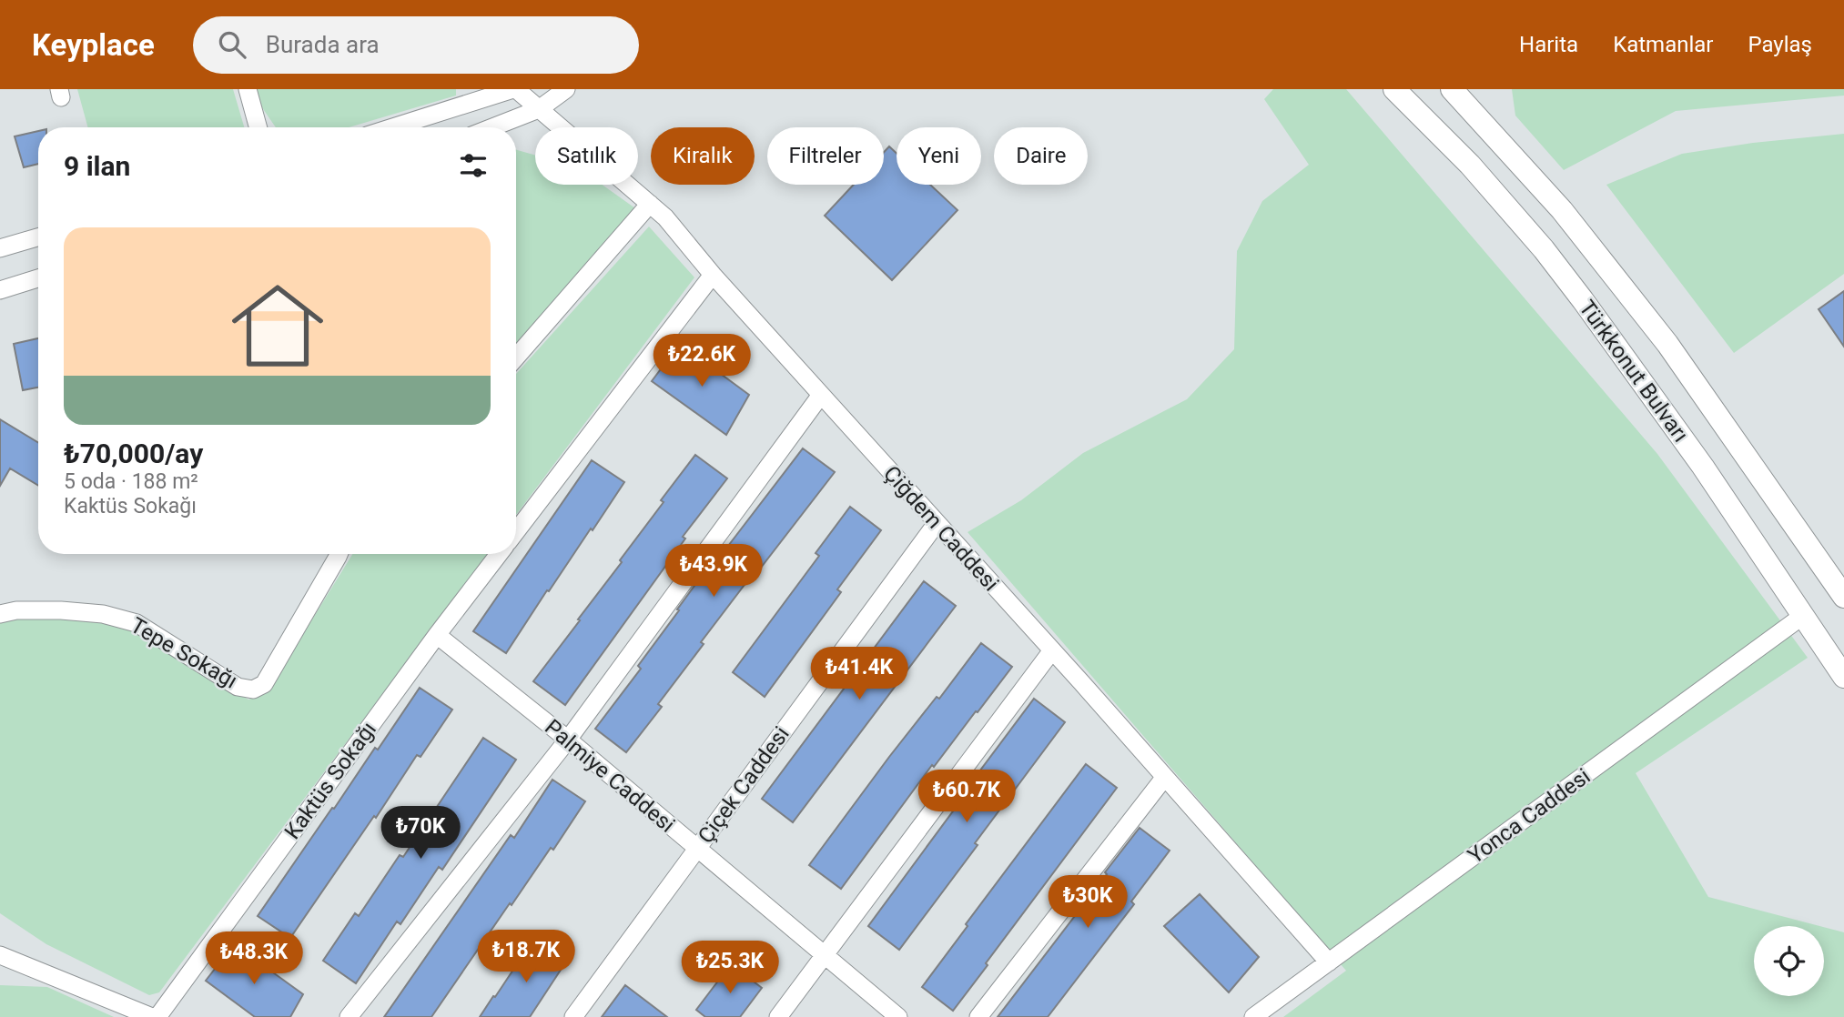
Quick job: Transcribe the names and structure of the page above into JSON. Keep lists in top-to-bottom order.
{
  "streets": {
    "street": [
      "Türkkonut Bulvarı",
      "Çiğdem Caddesi",
      "Tepe Sokağı",
      "Palmiye Caddesi",
      "Kaktüs Sokağı",
      "Çiçek Caddesi",
      "Yonca Caddesi"
    ]
  },
  "crossings": [
    ["Türkkonut Bulvarı", "Yonca Caddesi"],
    ["Çiğdem Caddesi", "Kaktüs Sokağı"],
    ["Çiğdem Caddesi", "Çiçek Caddesi"],
    ["Çiğdem Caddesi", "Yonca Caddesi"],
    ["Palmiye Caddesi", "Kaktüs Sokağı"],
    ["Palmiye Caddesi", "Çiçek Caddesi"]
  ],
  "page": {
    "header": "Keyplace",
    "search": "Burada ara",
    "nav": ["Harita", "Katmanlar", "Paylaş"],
    "chip": [
      "Satılık",
      "Kiralık",
      "Filtreler",
      "Yeni",
      "Daire"
    ],
    "heading": "9 ilan",
    "list": [
      {
        "name": "₺70,000/ay",
        "note": "5 oda · 188 m² · Kaktüs Sokağı"
      }
    ],
    "price": [
      "₺22.6K",
      "₺43.9K",
      "₺41.4K",
      "₺60.7K",
      "₺70K",
      "₺30K",
      "₺18.7K",
      "₺48.3K",
      "₺25.3K"
    ]
  }
}
